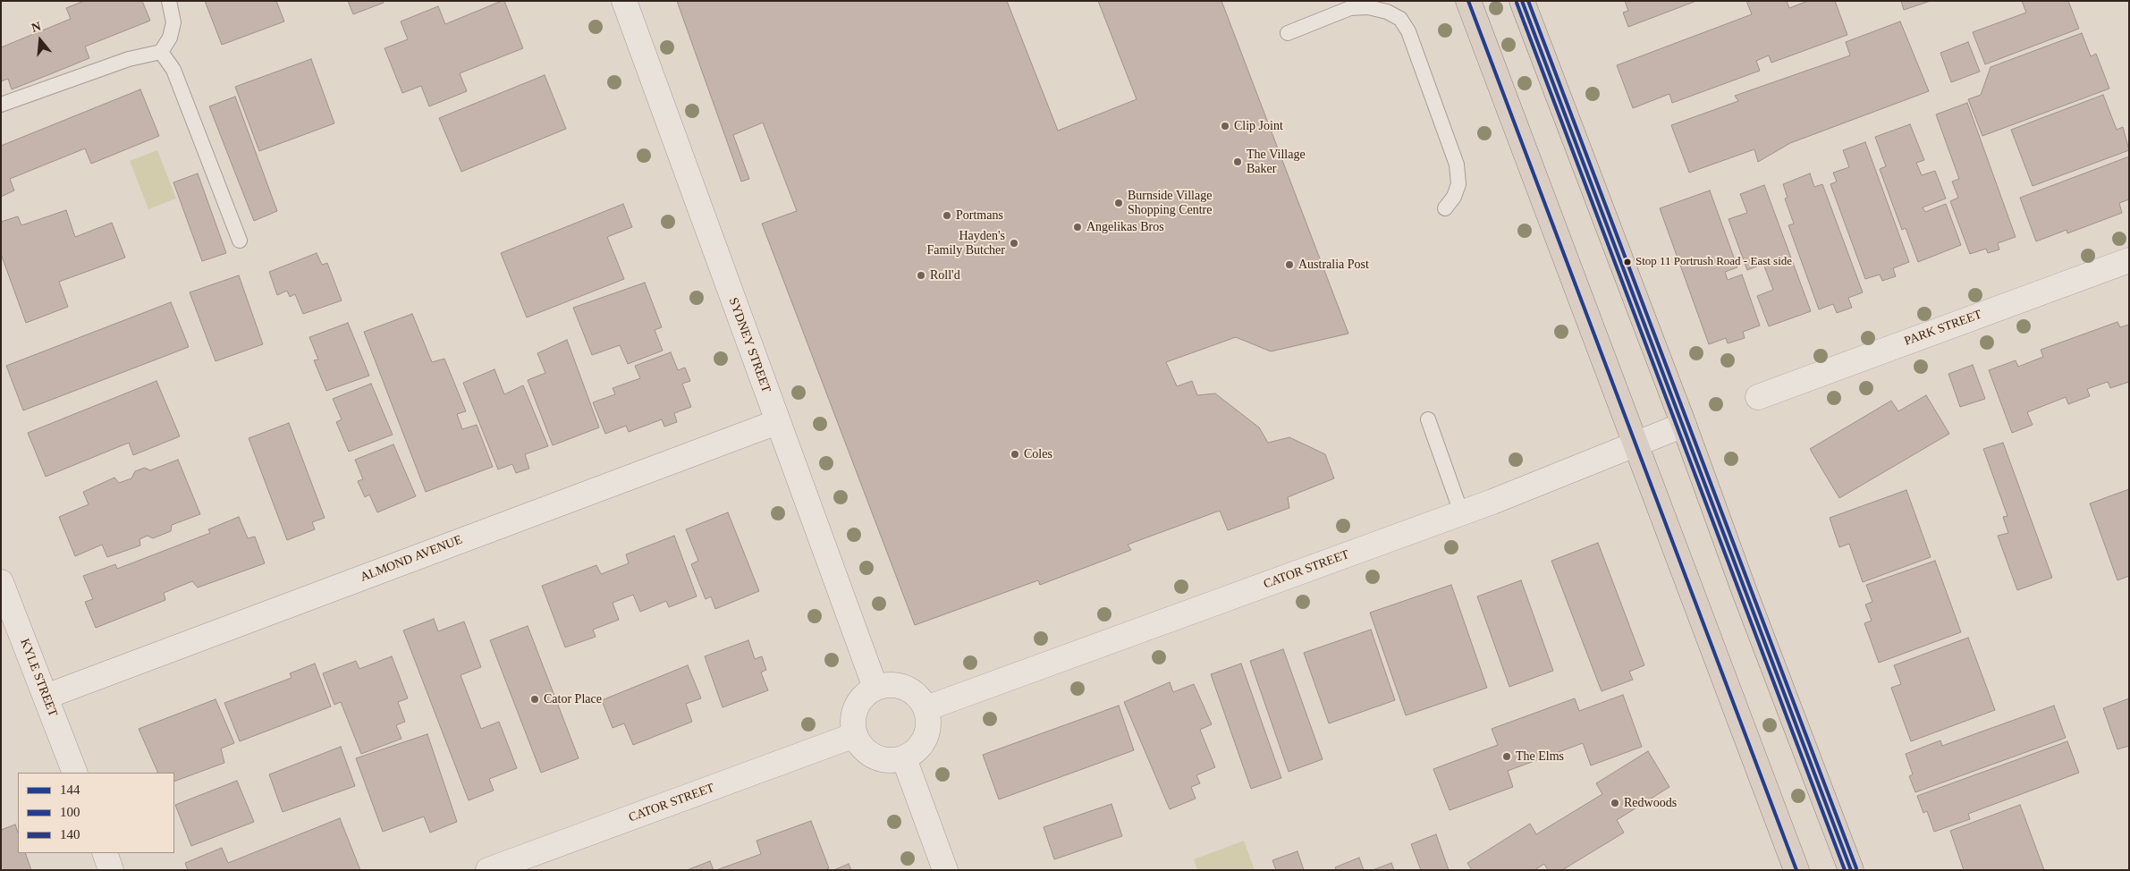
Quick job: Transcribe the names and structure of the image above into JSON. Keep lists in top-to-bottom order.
{
  "streets": {
    "street": [
      "PARK STREET",
      "SYDNEY STREET",
      "ALMOND AVENUE",
      "CATOR STREET",
      "KYLE STREET"
    ]
  },
  "crossings": [
    ["SYDNEY STREET", "ALMOND AVENUE"],
    ["SYDNEY STREET", "CATOR STREET"],
    ["ALMOND AVENUE", "KYLE STREET"]
  ],
  "places": [
    "Clip Joint",
    "The Village Baker",
    "Burnside Village Shopping Centre",
    "Portmans",
    "Angelikas Bros",
    "Hayden's Family Butcher",
    "Stop 11 Portrush Road - East side",
    "Australia Post",
    "Roll'd",
    "Coles",
    "Cator Place",
    "The Elms",
    "Redwoods"
  ],
  "lines": ["transit line 144", "transit line 140", "transit line 100"],
  "legend": ["144", "100", "140"],
  "north": "top"
}
